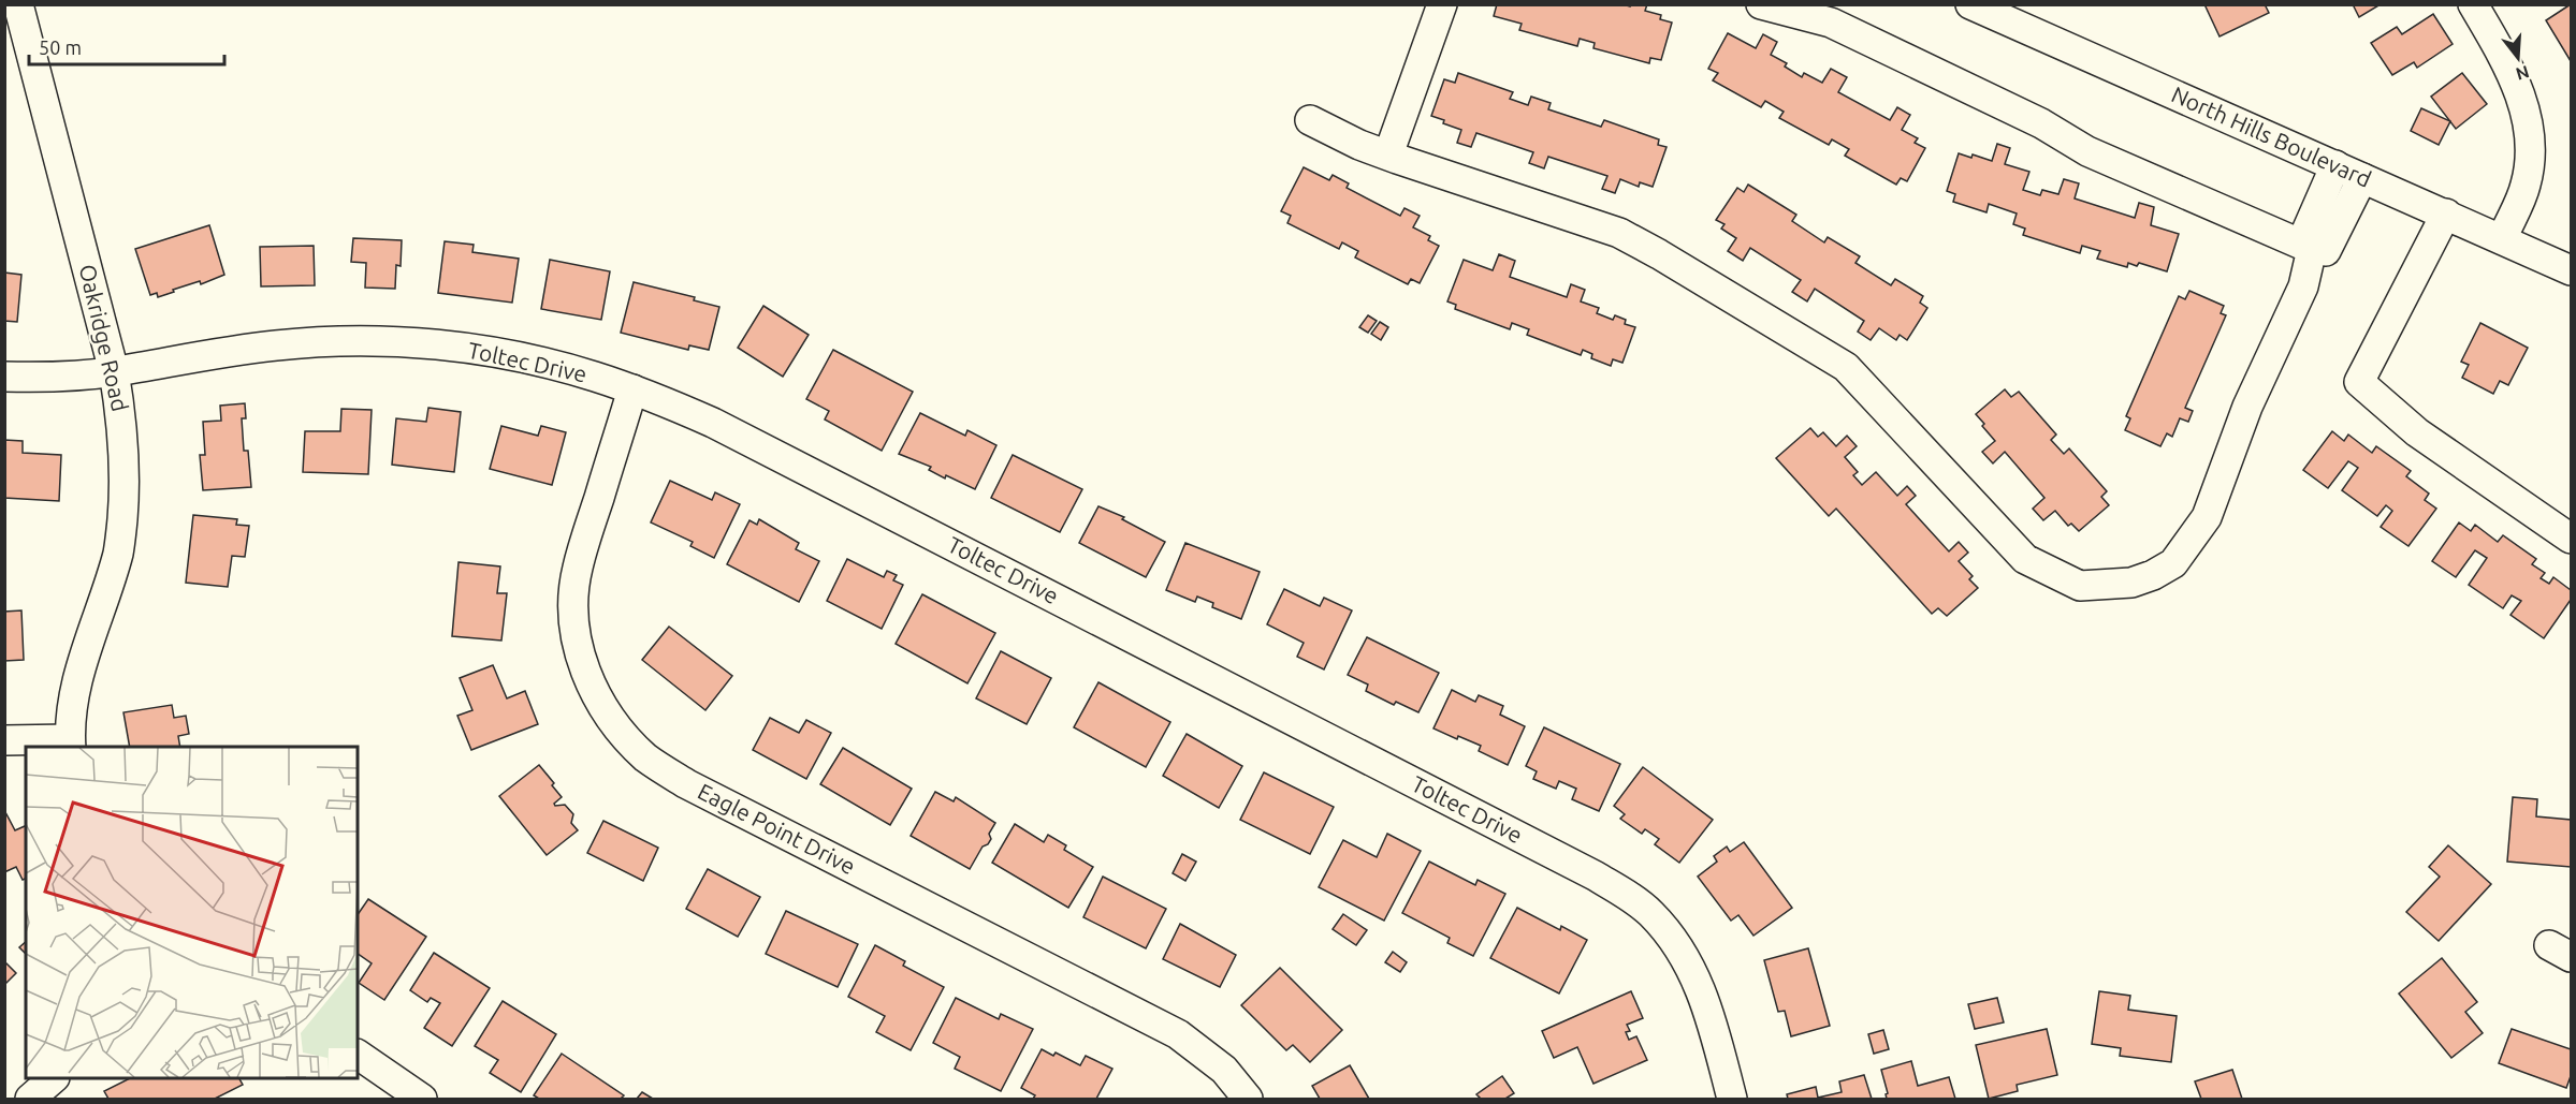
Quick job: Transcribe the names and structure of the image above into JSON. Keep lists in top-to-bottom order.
{
  "streets": {
    "street": [
      "North Hills Boulevard",
      "Oakridge Road",
      "Toltec Drive",
      "Eagle Point Drive"
    ]
  },
  "crossings": [
    ["Oakridge Road", "Toltec Drive"],
    ["Toltec Drive", "Eagle Point Drive"]
  ],
  "scale_bar": "50 m",
  "north": "bottom"
}
